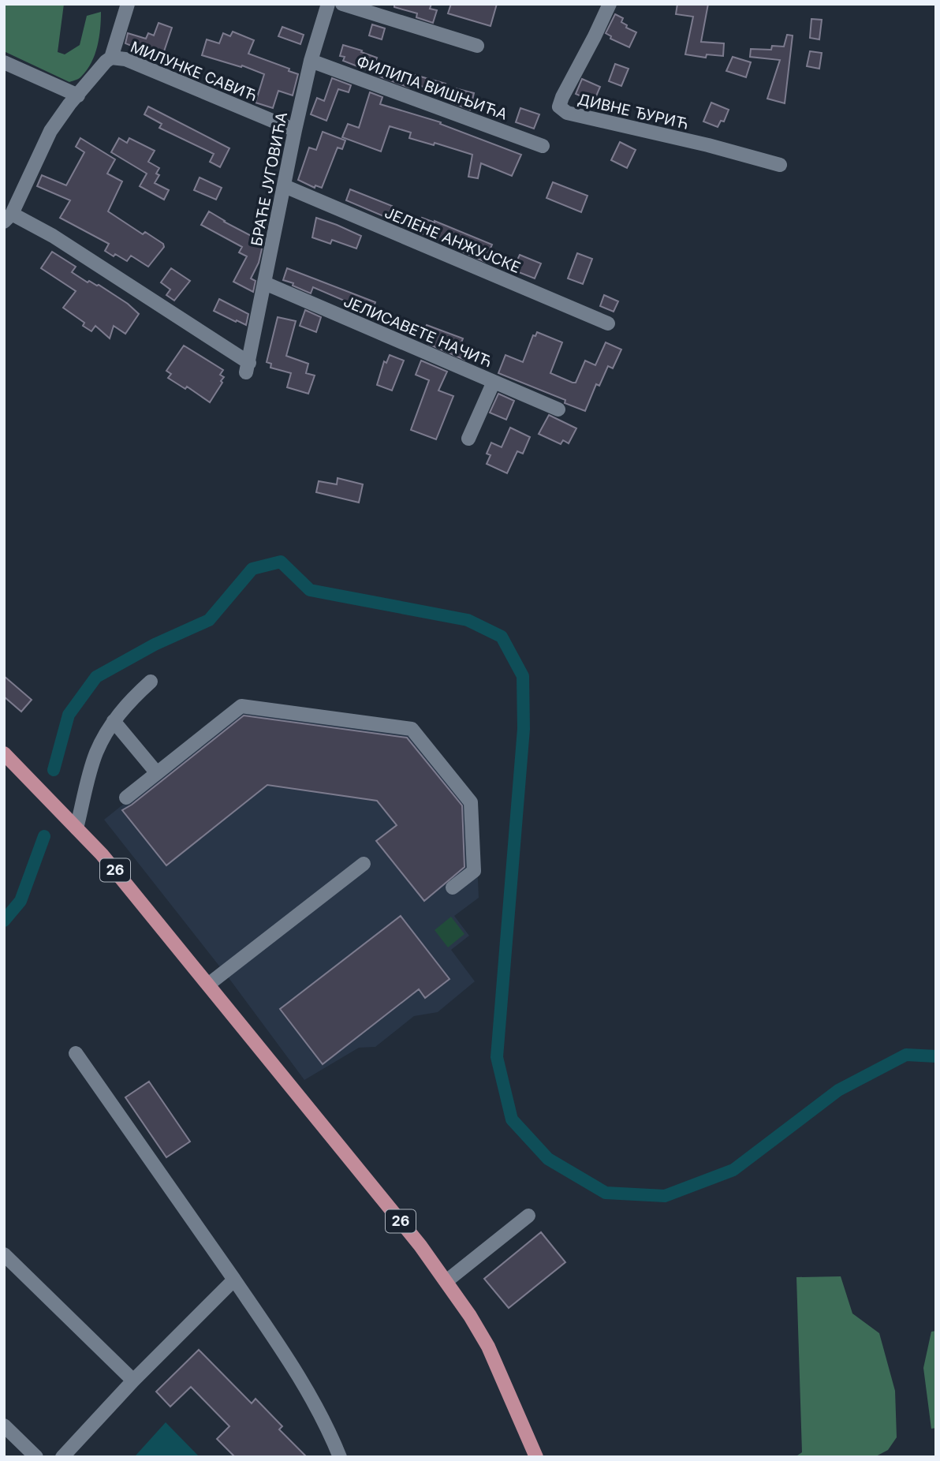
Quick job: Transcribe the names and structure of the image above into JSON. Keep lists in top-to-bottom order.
{
  "streets": {
    "main road": ["26"],
    "street": [
      "МИЛУНКЕ САВИЋ",
      "ФИЛИПА ВИШЊИЋА",
      "ДИВНЕ ЂУРИЋ",
      "БРАЋЕ ЈУГОВИЋА",
      "ЈЕЛЕНЕ АНЖУЈСКЕ",
      "ЈЕЛИСАВЕТЕ НАЧИЋ"
    ]
  },
  "crossings": [
    ["МИЛУНКЕ САВИЋ", "БРАЋЕ ЈУГОВИЋА"],
    ["ФИЛИПА ВИШЊИЋА", "БРАЋЕ ЈУГОВИЋА"],
    ["БРАЋЕ ЈУГОВИЋА", "ЈЕЛЕНЕ АНЖУЈСКЕ"],
    ["БРАЋЕ ЈУГОВИЋА", "ЈЕЛИСАВЕТЕ НАЧИЋ"]
  ]
}
